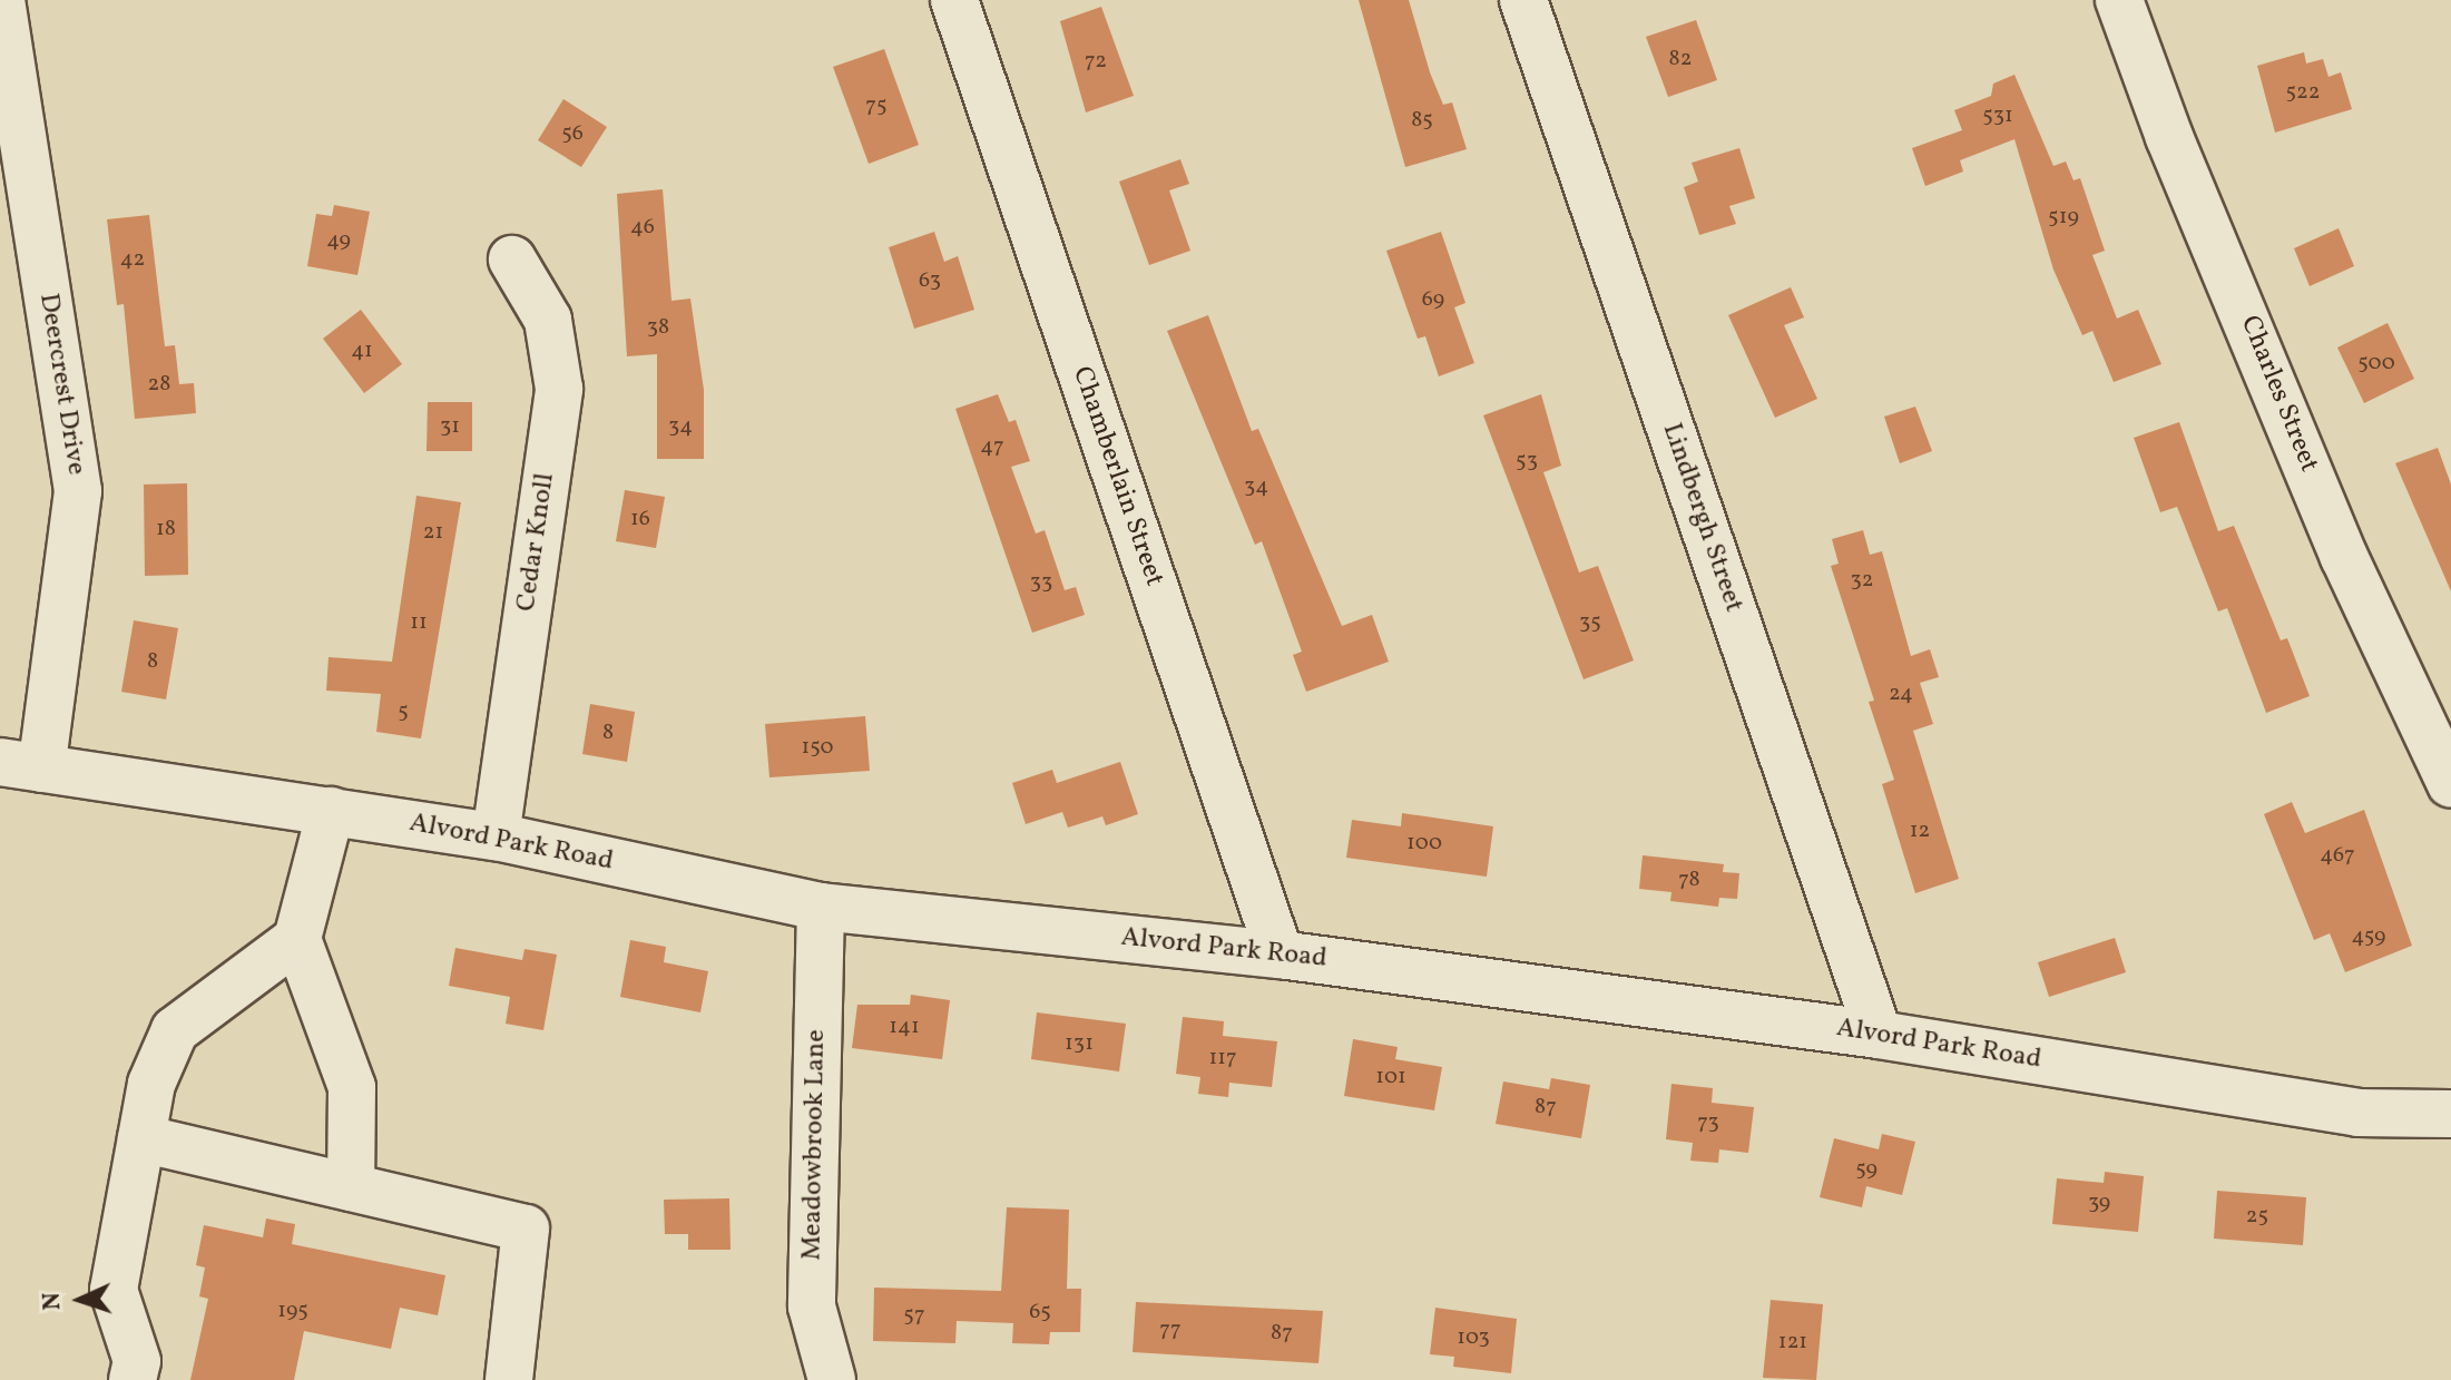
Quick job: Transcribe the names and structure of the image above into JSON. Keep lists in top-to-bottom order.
{
  "streets": {
    "street": [
      "Deercrest Drive",
      "Charles Street",
      "Chamberlain Street",
      "Lindbergh Street",
      "Cedar Knoll",
      "Alvord Park Road",
      "Meadowbrook Lane"
    ]
  },
  "crossings": [
    ["Deercrest Drive", "Alvord Park Road"],
    ["Chamberlain Street", "Alvord Park Road"],
    ["Lindbergh Street", "Alvord Park Road"],
    ["Cedar Knoll", "Alvord Park Road"],
    ["Alvord Park Road", "Meadowbrook Lane"]
  ],
  "house_numbers": [
    "82",
    "72",
    "522",
    "75",
    "531",
    "85",
    "56",
    "519",
    "46",
    "49",
    "42",
    "63",
    "69",
    "38",
    "41",
    "500",
    "28",
    "31",
    "34",
    "47",
    "53",
    "34",
    "16",
    "18",
    "21",
    "32",
    "33",
    "11",
    "35",
    "8",
    "24",
    "5",
    "8",
    "150",
    "12",
    "100",
    "467",
    "78",
    "459",
    "141",
    "131",
    "117",
    "101",
    "87",
    "73",
    "59",
    "39",
    "25",
    "195",
    "65",
    "57",
    "77",
    "87",
    "103",
    "121"
  ],
  "north": "left"
}
